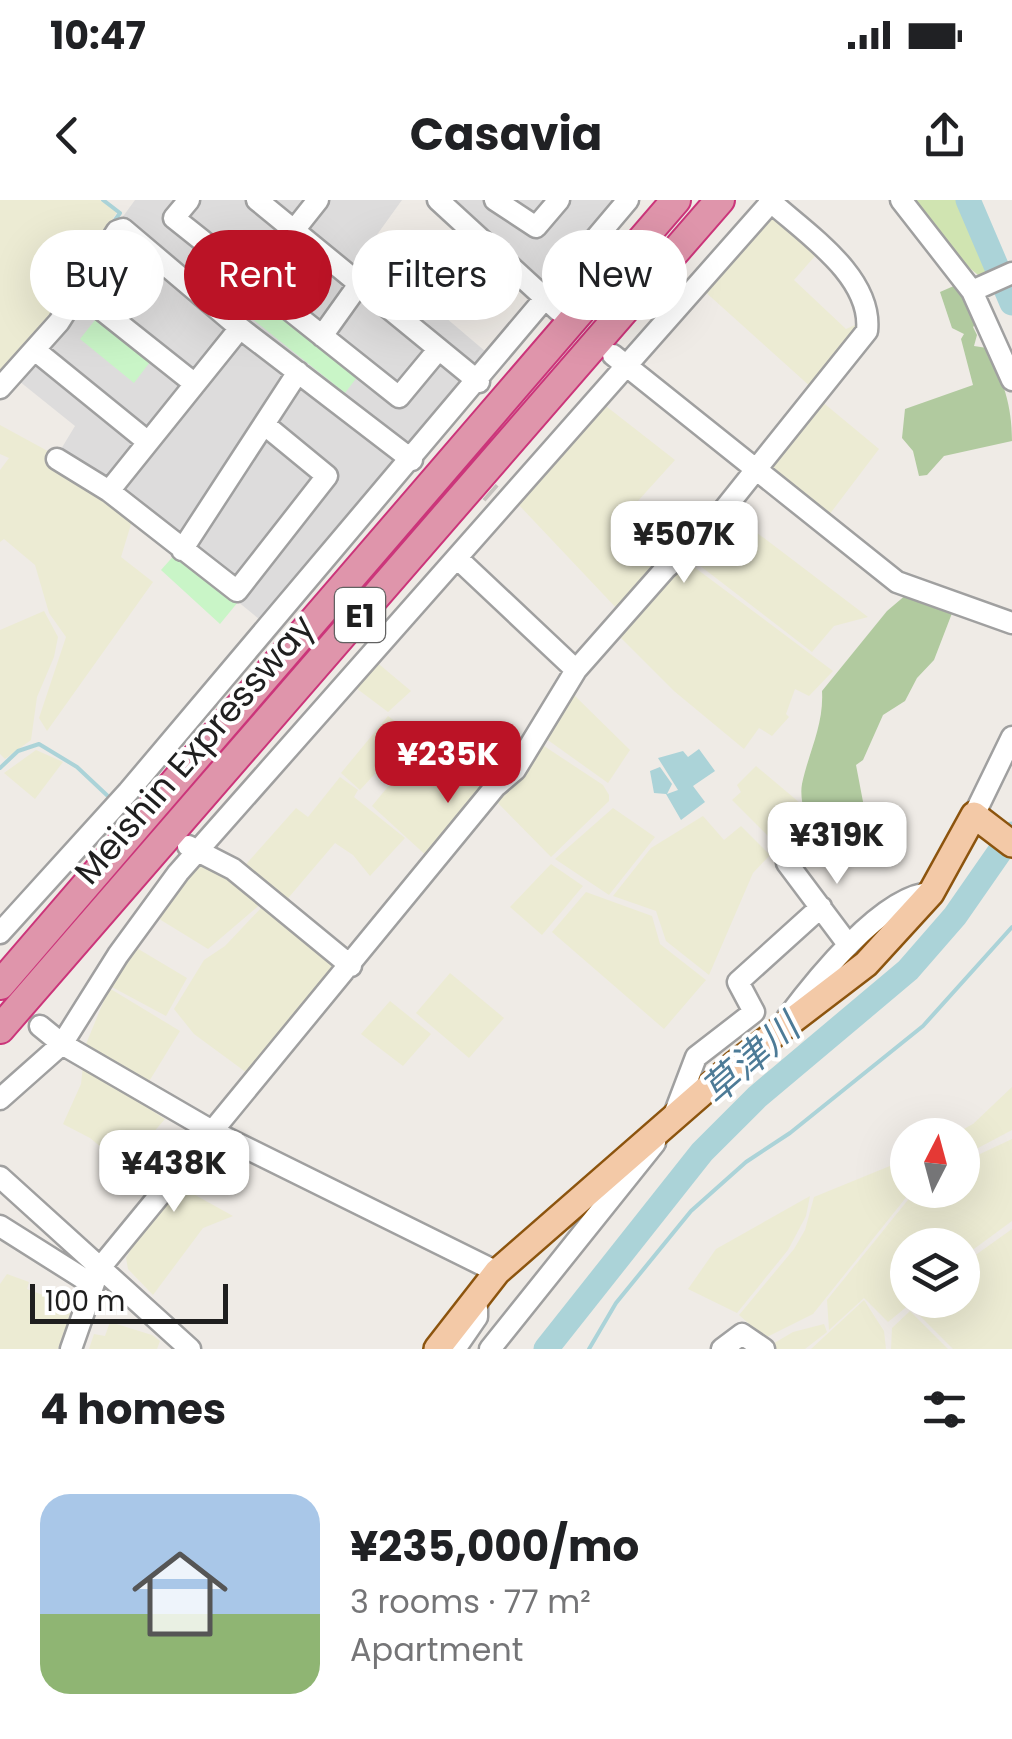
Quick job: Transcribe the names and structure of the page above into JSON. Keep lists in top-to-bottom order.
{
  "streets": {
    "highway": ["E1", "Meishin Expressway"]
  },
  "water": ["草津川"],
  "scale_bar": "100 m",
  "north": "top",
  "page": {
    "status": "10:47",
    "header": "Casavia",
    "chip": [
      "Buy",
      "Rent",
      "Filters",
      "New"
    ],
    "price": [
      "¥507K",
      "¥235K",
      "¥319K",
      "¥438K"
    ],
    "scale": "100 m",
    "heading": "4 homes",
    "list": [
      {
        "name": "¥235,000/mo",
        "note": "3 rooms · 77 m² · Apartment"
      }
    ]
  }
}
